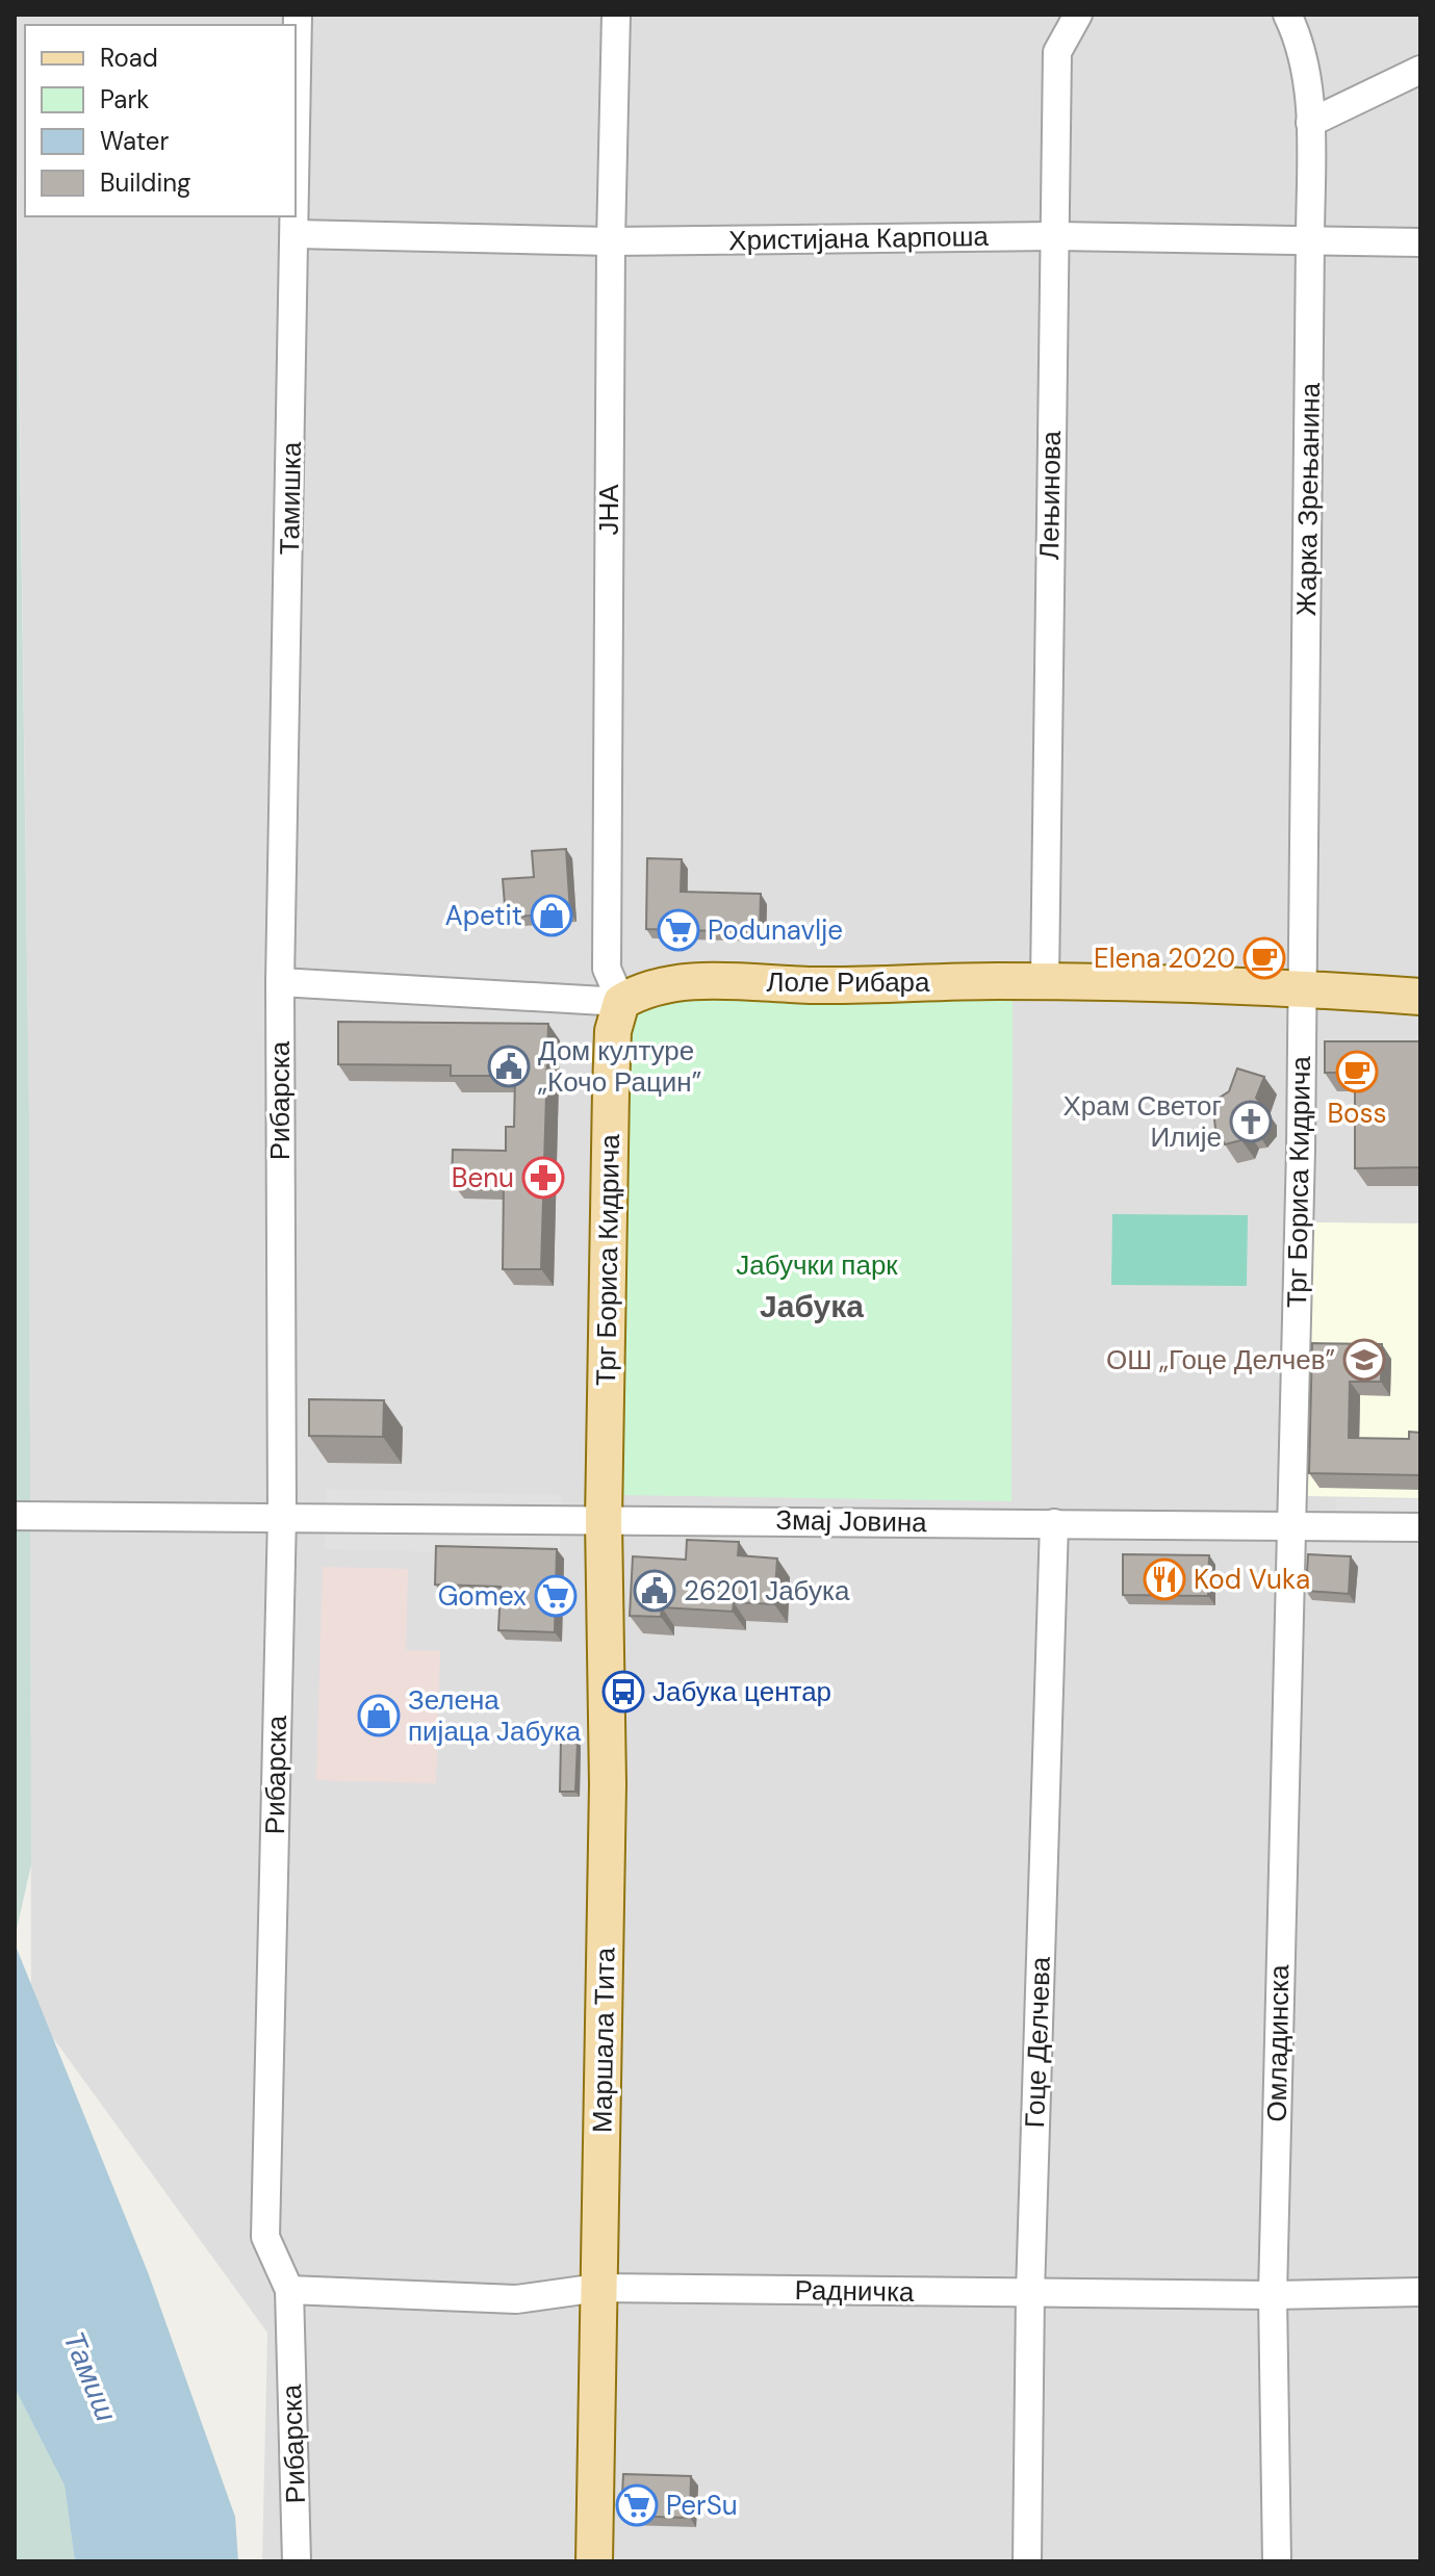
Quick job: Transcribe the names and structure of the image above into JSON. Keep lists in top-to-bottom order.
{
  "streets": {
    "main road": ["Лоле Рибара", "Трг Бориса Кидрича", "Маршала Тита"],
    "street": [
      "Христијана Карпоша",
      "Лењинова",
      "Тамишка",
      "Жарка Зрењанина",
      "ЈНА",
      "Рибарска",
      "Змај Јовина",
      "Гоце Делчева",
      "Омладинска",
      "Радничка"
    ]
  },
  "crossings": [
    ["Христијана Карпоша", "Лењинова"],
    ["Христијана Карпоша", "Тамишка"],
    ["Христијана Карпоша", "Жарка Зрењанина"],
    ["Христијана Карпоша", "ЈНА"],
    ["Лењинова", "Лоле Рибара"],
    ["Тамишка", "Лоле Рибара"],
    ["Тамишка", "Рибарска"],
    ["Жарка Зрењанина", "Лоле Рибара"],
    ["Жарка Зрењанина", "Трг Бориса Кидрича"],
    ["ЈНА", "Лоле Рибара"],
    ["ЈНА", "Трг Бориса Кидрича"],
    ["Лоле Рибара", "Рибарска"],
    ["Лоле Рибара", "Трг Бориса Кидрича"],
    ["Рибарска", "Змај Јовина"],
    ["Рибарска", "Радничка"],
    ["Трг Бориса Кидрича", "Змај Јовина"],
    ["Трг Бориса Кидрича", "Маршала Тита"],
    ["Трг Бориса Кидрича", "Омладинска"],
    ["Змај Јовина", "Маршала Тита"],
    ["Змај Јовина", "Гоце Делчева"],
    ["Змај Јовина", "Омладинска"],
    ["Маршала Тита", "Радничка"],
    ["Гоце Делчева", "Радничка"],
    ["Омладинска", "Радничка"]
  ],
  "districts": ["Јабука"],
  "water": ["Тамиш"],
  "parks": ["Јабучки парк"],
  "places": {
    "shop": ["Apetit", "Зелена пијаца Јабука"],
    "supermarket": ["Podunavlje", "Gomex", "PerSu"],
    "cafe": ["Elena 2020", "Boss"],
    "public building": ["Дом културе „Кочо Рацин”", "26201 Јабука"],
    "church": ["Храм Светог Илије"],
    "pharmacy": ["Benu"],
    "school or university": ["ОШ „Гоце Делчев”"],
    "restaurant": ["Kod Vuka"],
    "bus stop": ["Јабука центар"]
  },
  "legend": [
    "Road",
    "Park",
    "Water",
    "Building"
  ]
}
